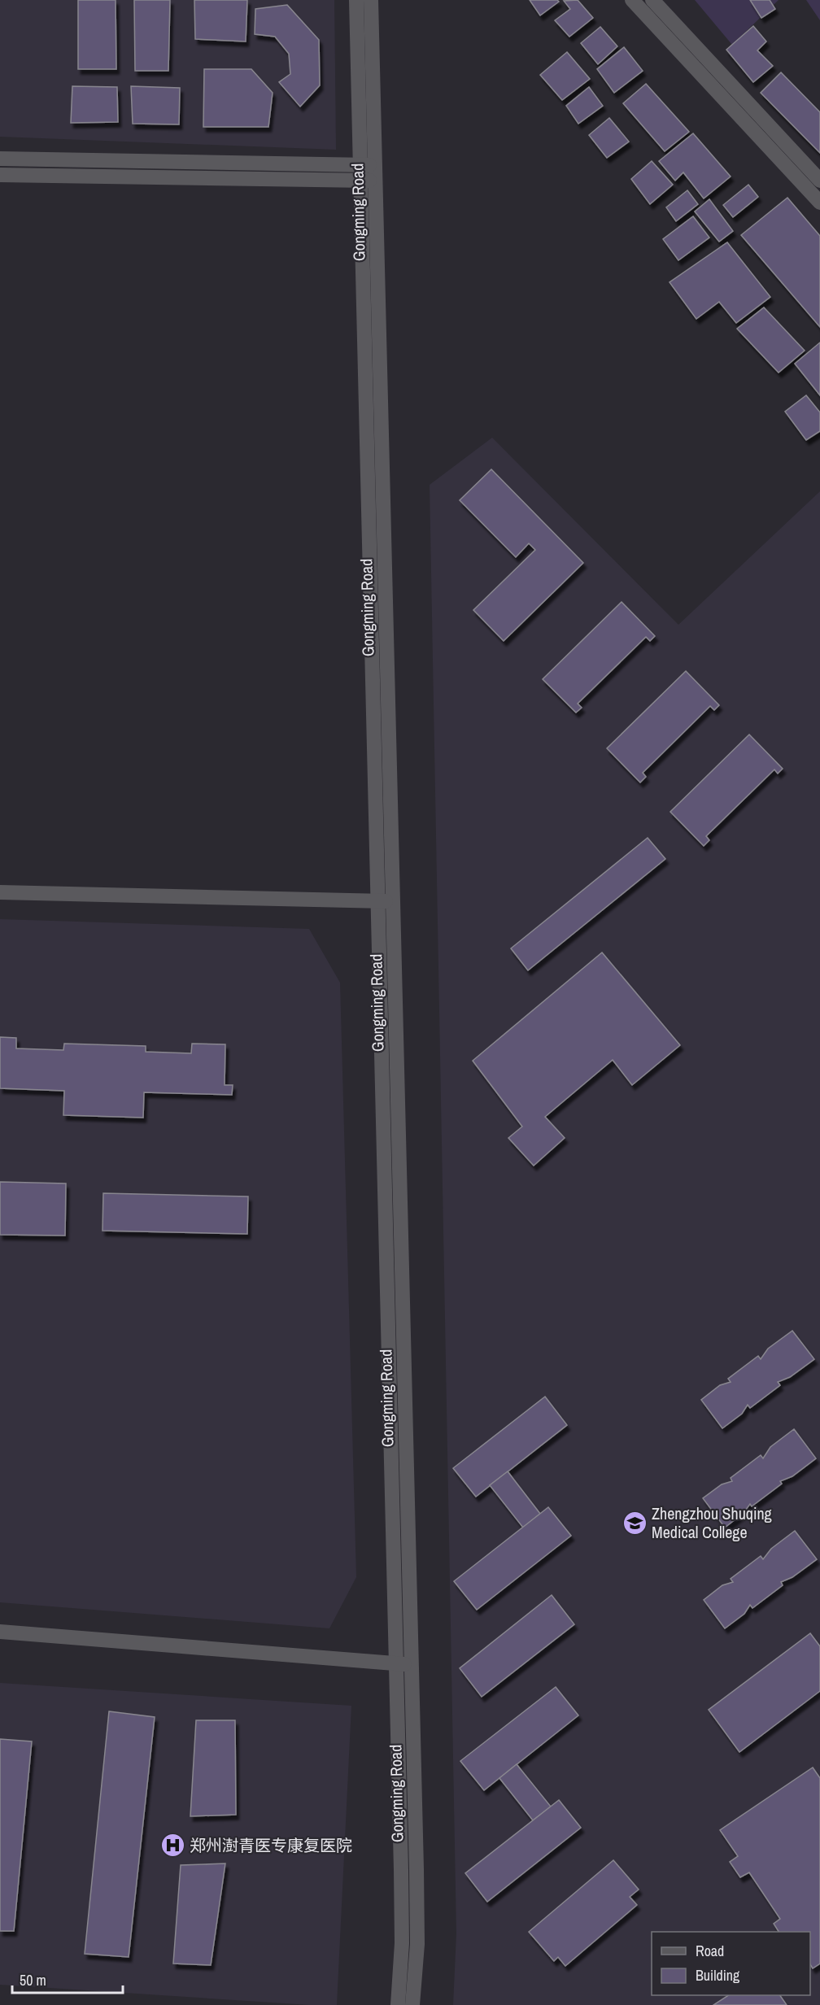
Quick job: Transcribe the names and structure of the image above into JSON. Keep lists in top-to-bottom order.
{
  "streets": {
    "street": ["Gongming Road"]
  },
  "places": {
    "school or university": ["Zhengzhou Shuqing Medical College"],
    "hospital": ["郑州澍青医专康复医院"]
  },
  "legend": ["Road", "Building"],
  "scale_bar": "50 m"
}
